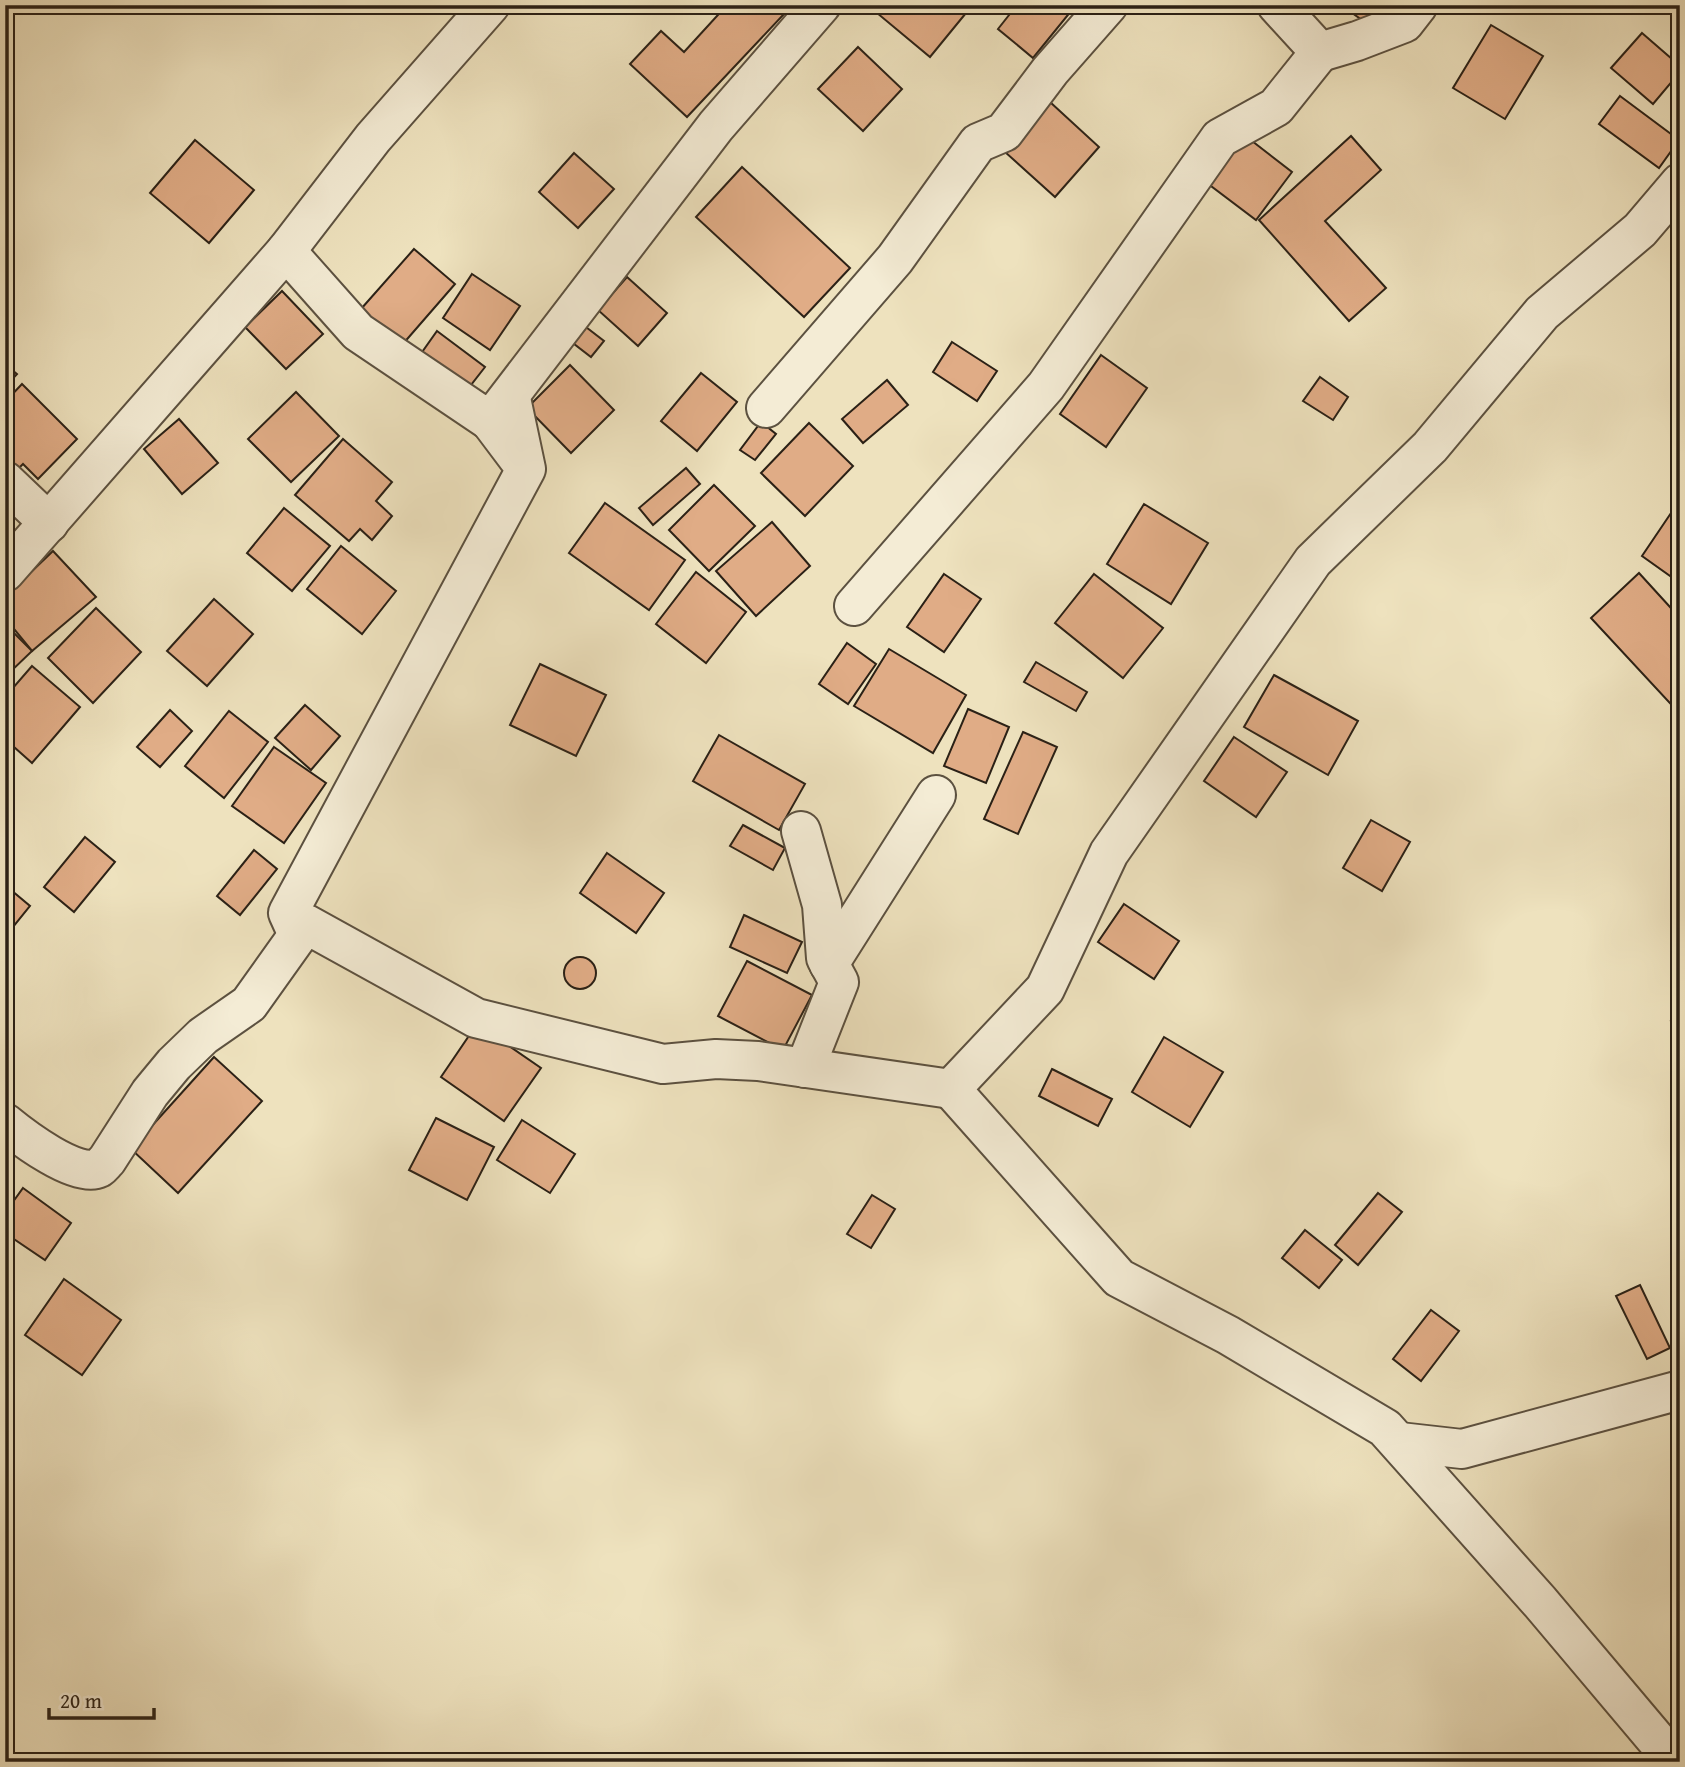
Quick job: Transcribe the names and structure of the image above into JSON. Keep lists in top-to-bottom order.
{
  "scale_bar": "20 m"
}
